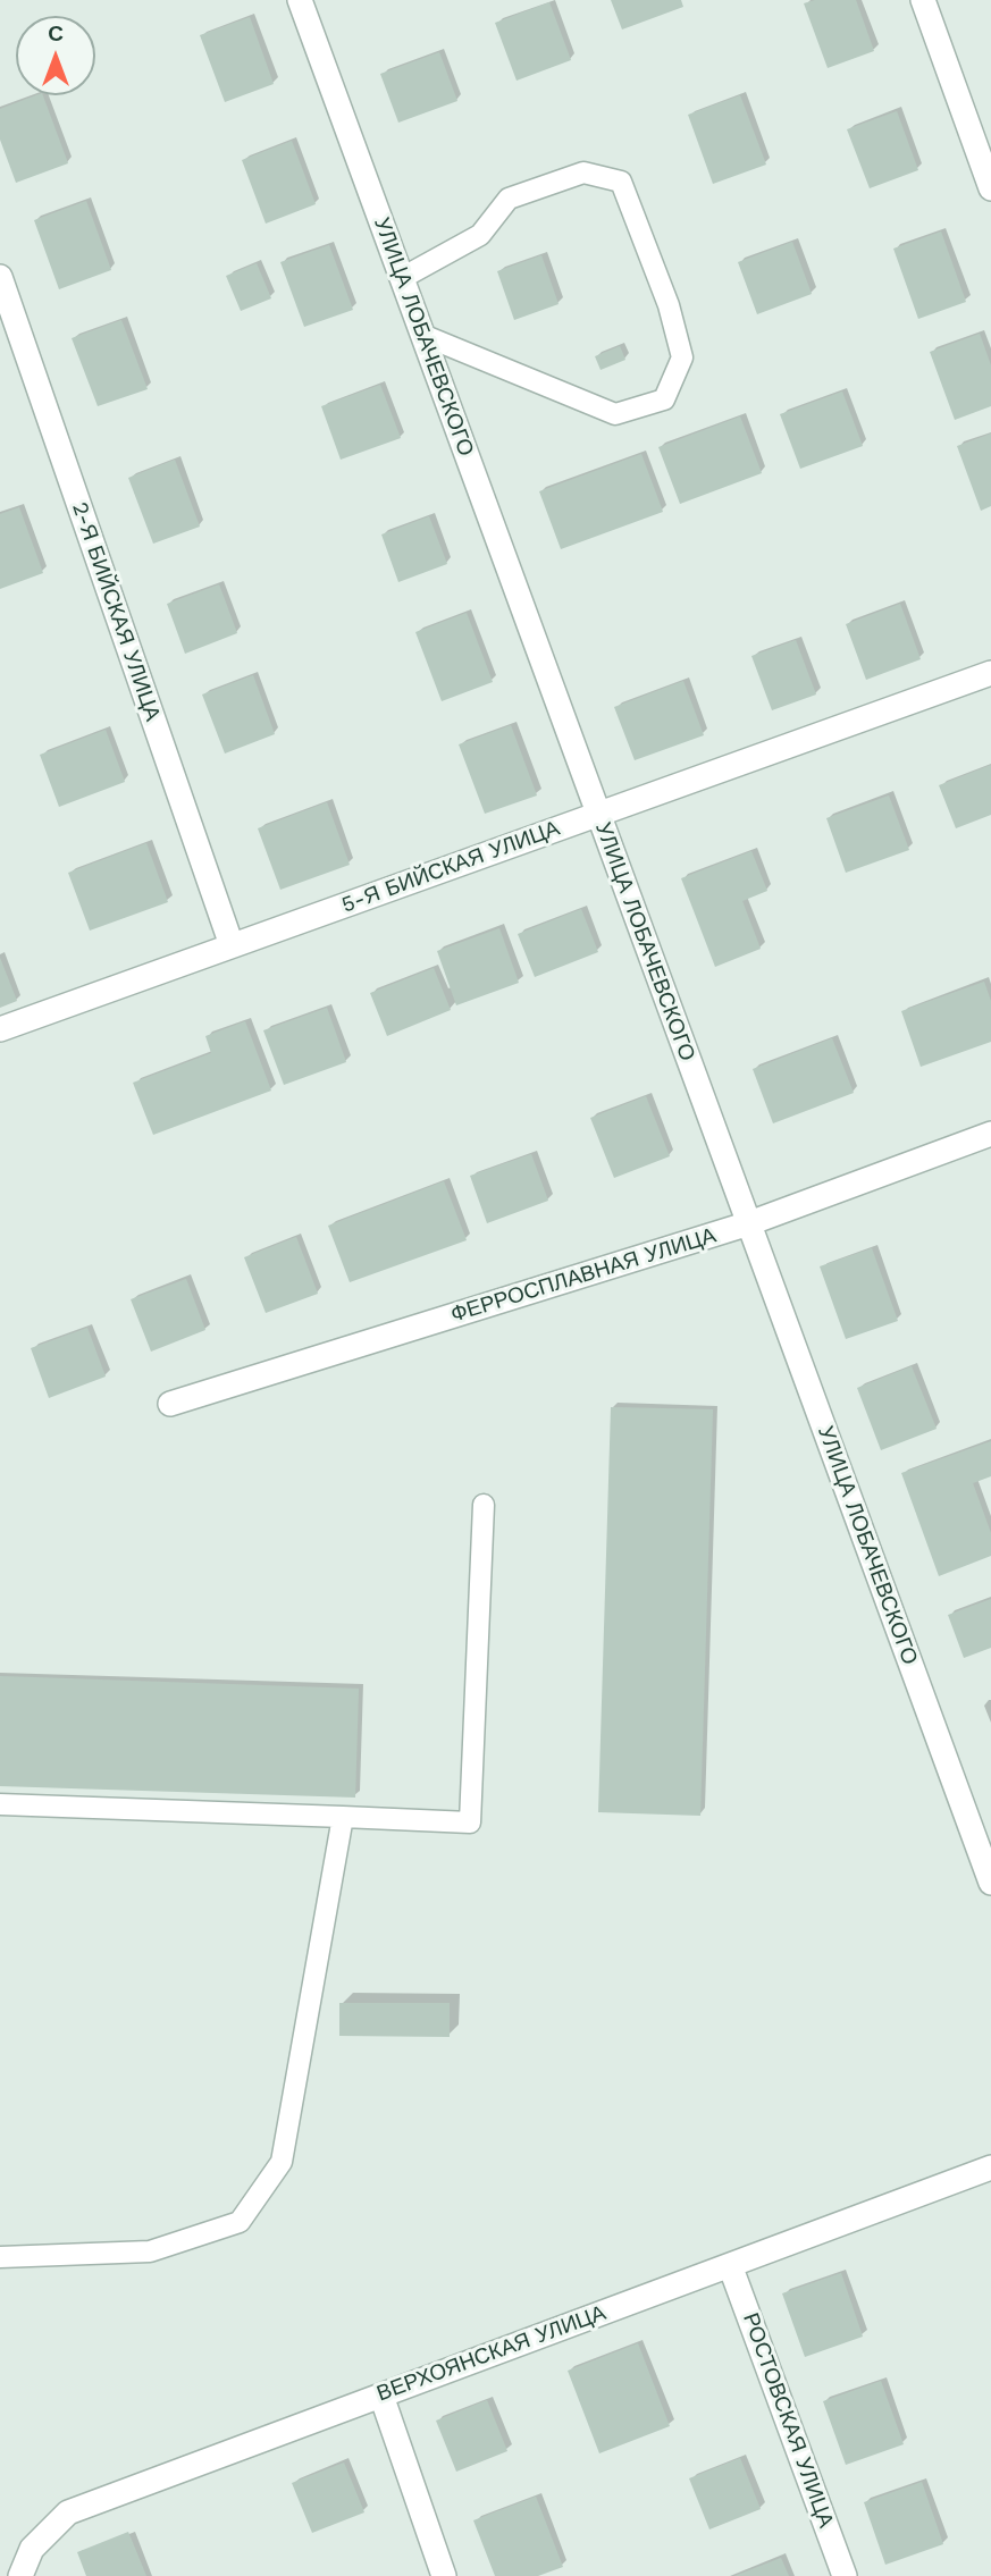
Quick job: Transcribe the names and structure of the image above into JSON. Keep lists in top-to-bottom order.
{
  "streets": {
    "street": [
      "УЛИЦА ЛОБАЧЕВСКОГО",
      "2-Я БИЙСКАЯ УЛИЦА",
      "5-Я БИЙСКАЯ УЛИЦА",
      "ФЕРРОСПЛАВНАЯ УЛИЦА",
      "ВЕРХОЯНСКАЯ УЛИЦА",
      "РОСТОВСКАЯ УЛИЦА"
    ]
  },
  "crossings": [
    ["УЛИЦА ЛОБАЧЕВСКОГО", "5-Я БИЙСКАЯ УЛИЦА"],
    ["УЛИЦА ЛОБАЧЕВСКОГО", "ФЕРРОСПЛАВНАЯ УЛИЦА"],
    ["2-Я БИЙСКАЯ УЛИЦА", "5-Я БИЙСКАЯ УЛИЦА"],
    ["ВЕРХОЯНСКАЯ УЛИЦА", "РОСТОВСКАЯ УЛИЦА"]
  ],
  "north": "top"
}
